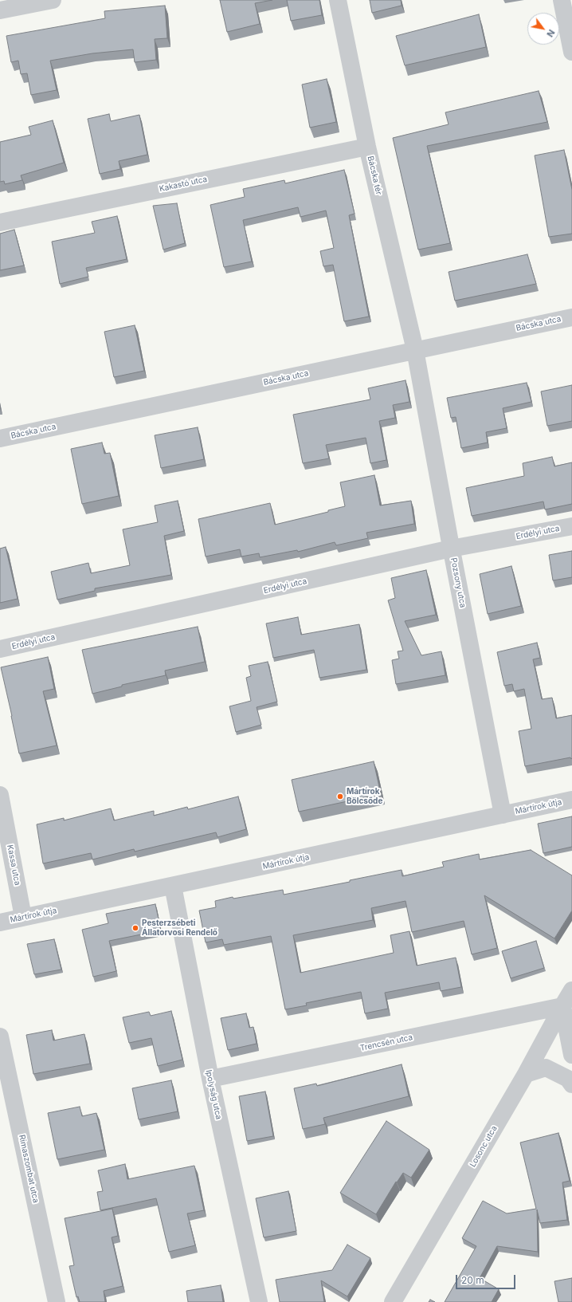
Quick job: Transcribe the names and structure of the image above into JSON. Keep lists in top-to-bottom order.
{
  "streets": {
    "street": [
      "Bácska tér",
      "Kakastó utca",
      "Bácska utca",
      "Erdélyi utca",
      "Pozsony utca",
      "Mártírok útja",
      "Kassa utca",
      "Trencsén utca",
      "Ipolyság utca",
      "Losonc utca",
      "Rimaszombat utca"
    ]
  },
  "crossings": [
    ["Bácska tér", "Kakastó utca"],
    ["Bácska tér", "Bácska utca"],
    ["Bácska tér", "Pozsony utca"],
    ["Bácska utca", "Pozsony utca"],
    ["Erdélyi utca", "Pozsony utca"],
    ["Pozsony utca", "Mártírok útja"],
    ["Mártírok útja", "Kassa utca"],
    ["Mártírok útja", "Ipolyság utca"],
    ["Trencsén utca", "Ipolyság utca"],
    ["Trencsén utca", "Losonc utca"]
  ],
  "places": ["Mártírok Bölcsőde", "Pesterzsébeti Állatorvosi Rendelő"],
  "scale_bar": "20 m",
  "north": "bottom right"
}
